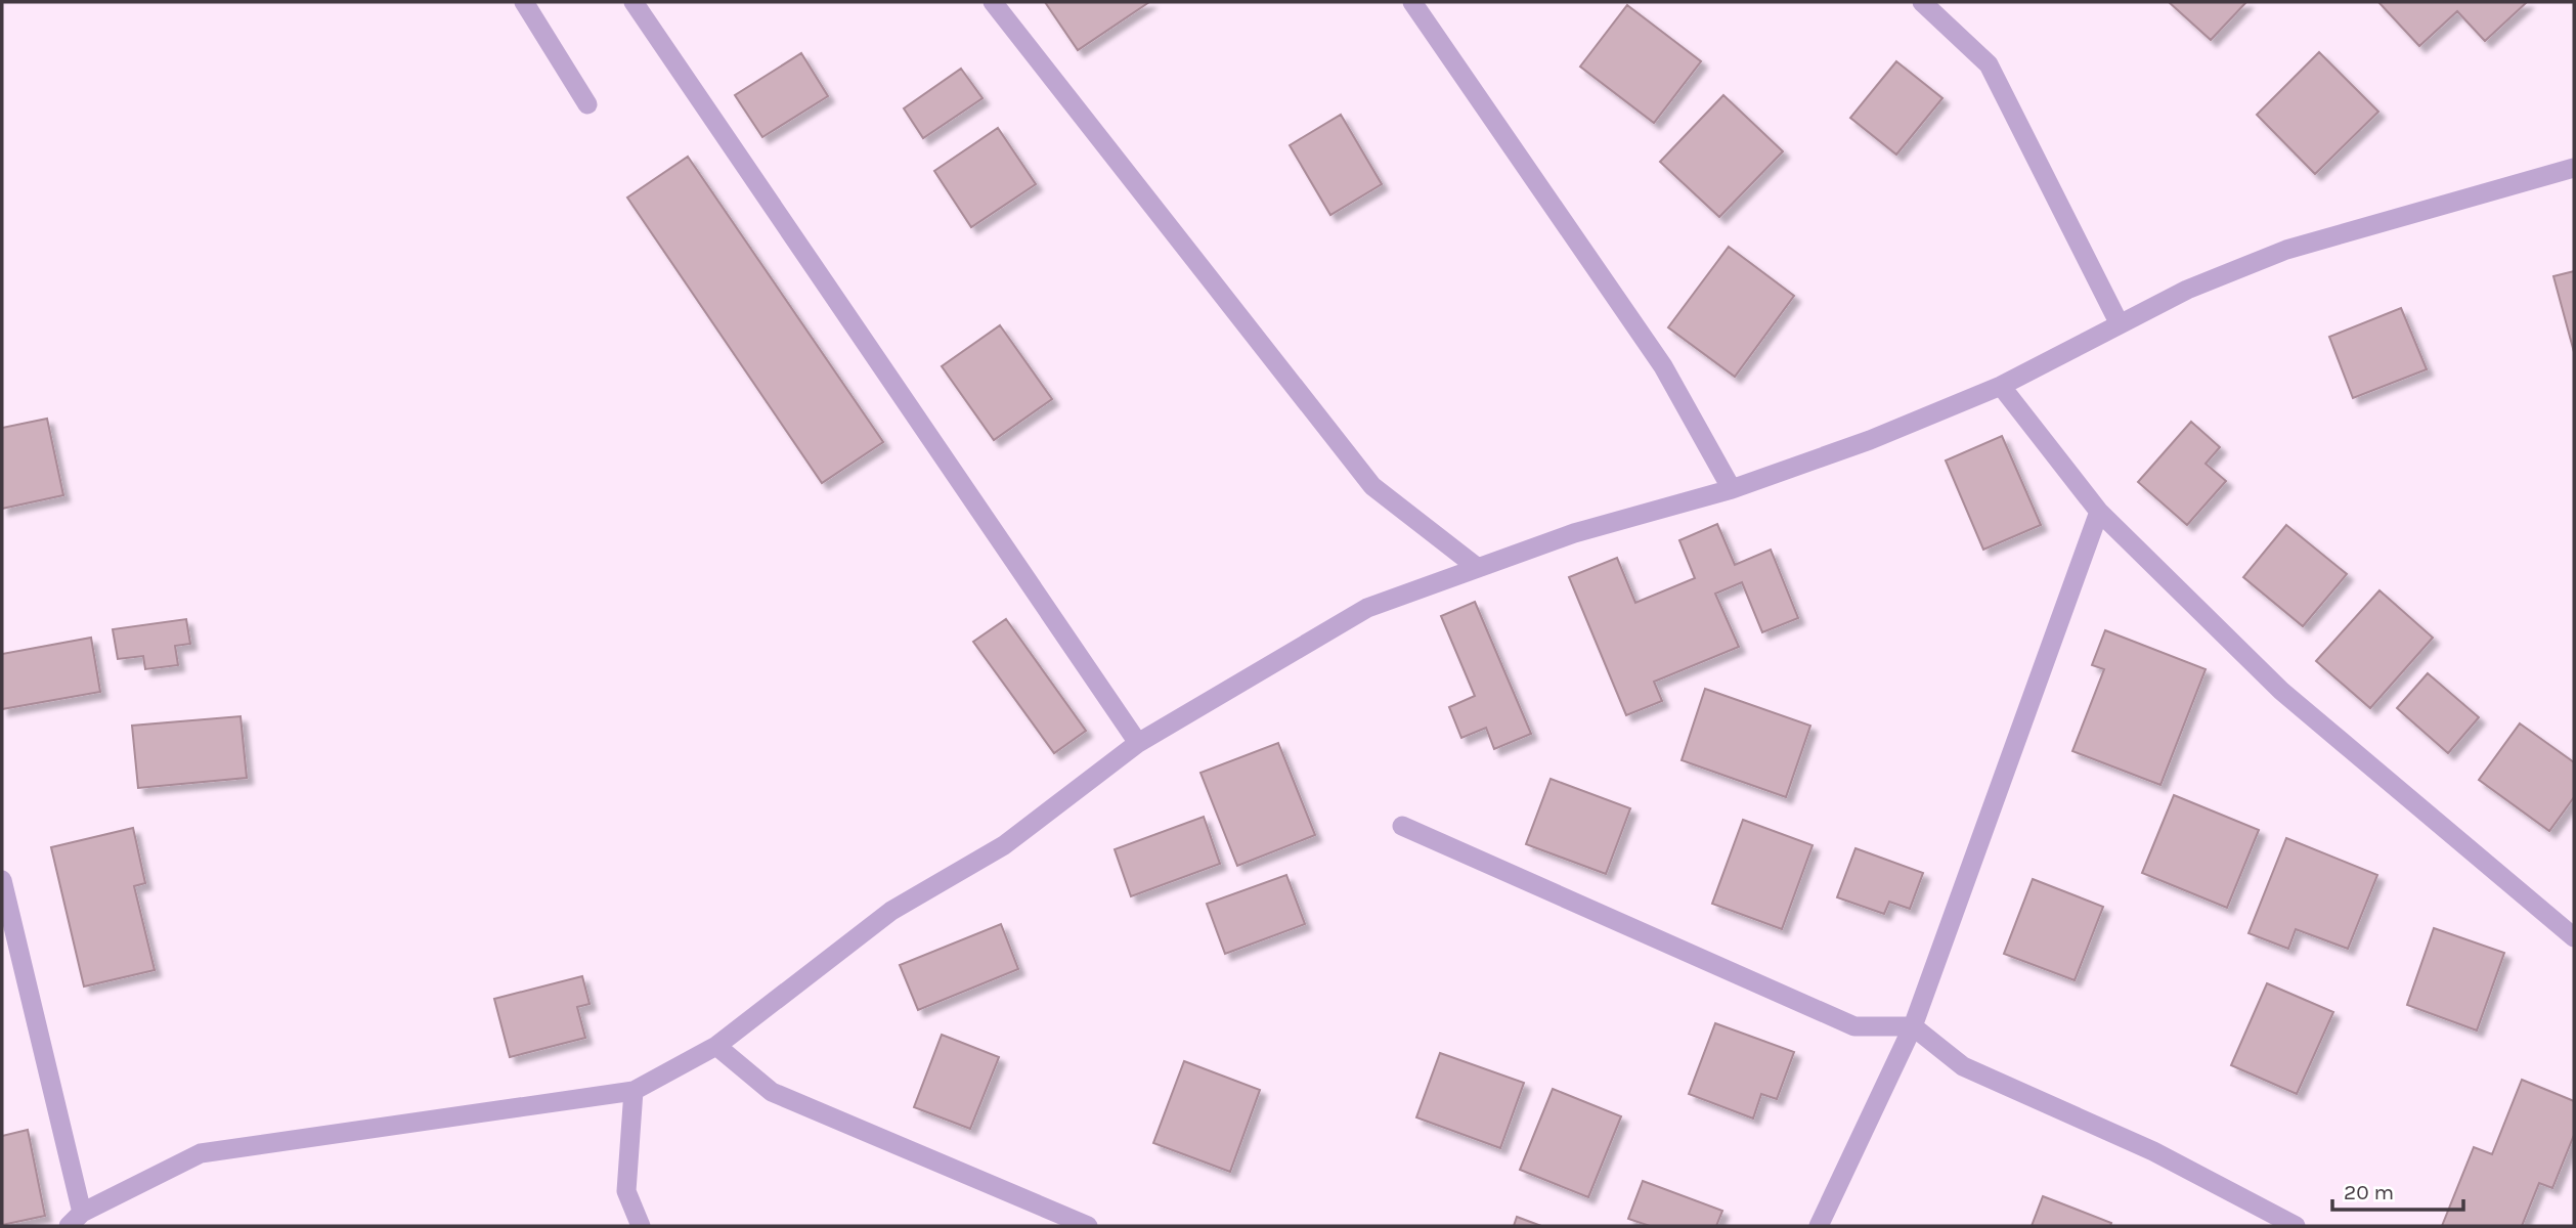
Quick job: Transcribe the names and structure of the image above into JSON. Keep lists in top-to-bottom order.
{
  "scale_bar": "20 m"
}
